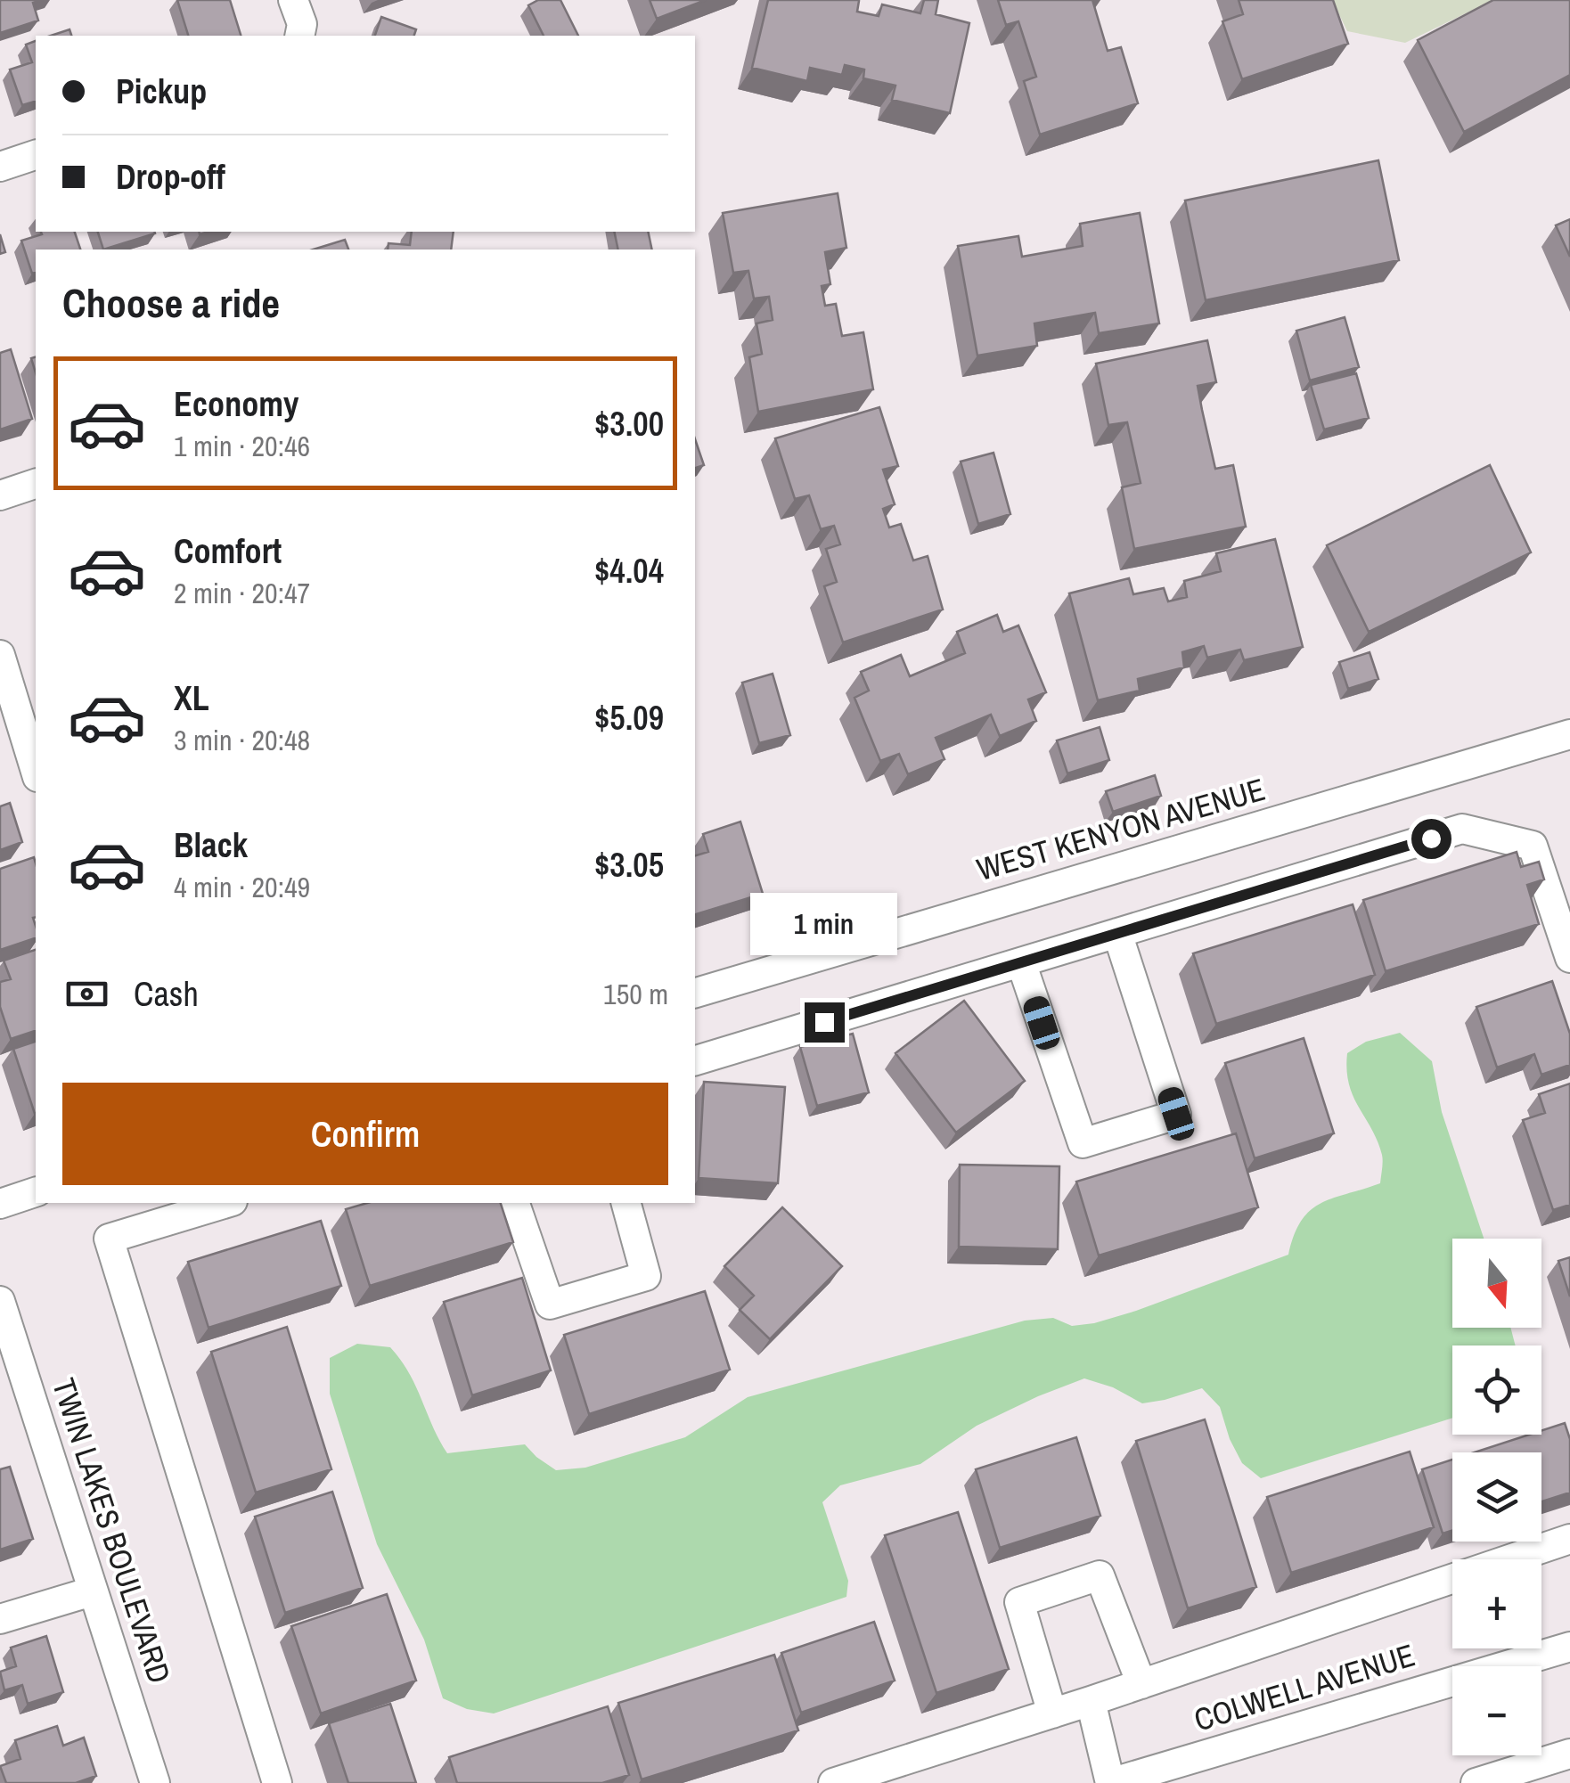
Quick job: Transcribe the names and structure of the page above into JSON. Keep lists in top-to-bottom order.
{
  "streets": {
    "street": ["WEST KENYON AVENUE", "TWIN LAKES BOULEVARD", "COLWELL AVENUE"]
  },
  "north": "bottom",
  "page": {
    "banner": ["Pickup", "Drop-off"],
    "heading": "Choose a ride",
    "list": [
      {
        "name": "Economy",
        "note": "1 min · 20:46",
        "value": "$3.00"
      },
      {
        "name": "Comfort",
        "note": "2 min · 20:47",
        "value": "$4.04"
      },
      {
        "name": "XL",
        "note": "3 min · 20:48",
        "value": "$5.09"
      },
      {
        "name": "Black",
        "note": "4 min · 20:49",
        "value": "$3.05"
      }
    ],
    "bubble": "1 min",
    "pay": ["Cash", "150 m"],
    "buttons": "Confirm",
    "map_buttons": ["+", "−"]
  }
}
